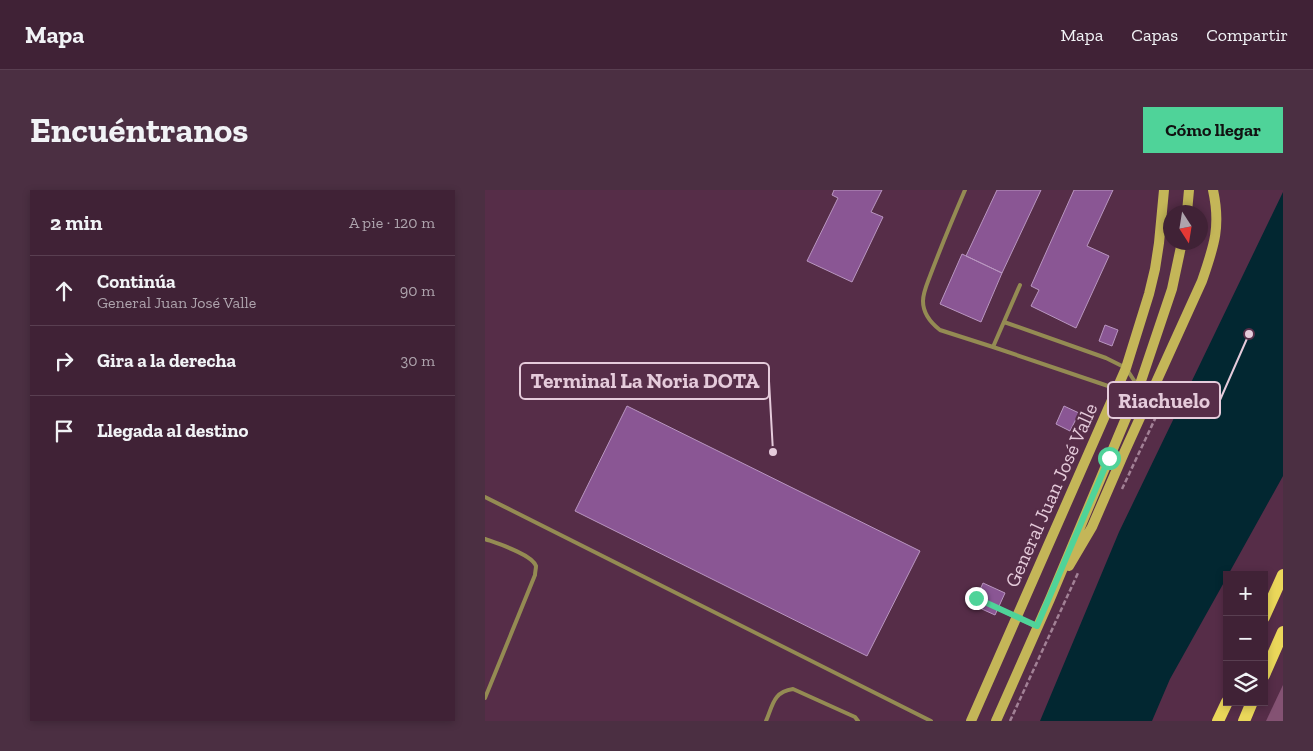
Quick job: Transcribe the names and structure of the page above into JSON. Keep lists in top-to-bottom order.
{
  "streets": {
    "main road": ["General Juan José Valle"]
  },
  "places": ["Riachuelo", "Terminal La Noria DOTA"],
  "north": "bottom",
  "page": {
    "header": "Mapa",
    "nav": ["Mapa", "Capas", "Compartir"],
    "buttons": "Cómo llegar",
    "title": "Encuéntranos",
    "heading": ["2 min", "A pie · 120 m"],
    "list": [
      ["Continúa", "General Juan José Valle", "90 m"],
      ["Gira a la derecha", "30 m"],
      "Llegada al destino"
    ],
    "map_buttons": ["+", "−"]
  }
}
